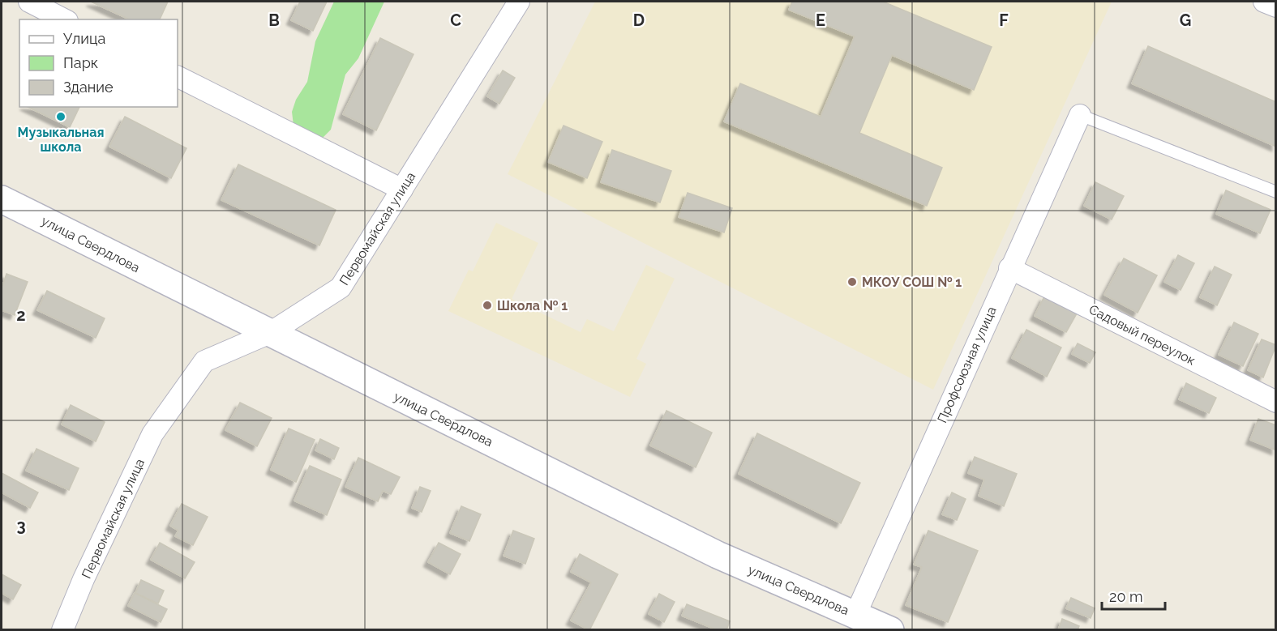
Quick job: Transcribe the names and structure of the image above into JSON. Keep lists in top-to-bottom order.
{
  "streets": {
    "street": [
      "Первомайская улица",
      "улица Свердлова",
      "Садовый переулок",
      "Профсоюзная улица"
    ]
  },
  "crossings": [
    ["Первомайская улица", "улица Свердлова"],
    ["улица Свердлова", "Профсоюзная улица"],
    ["Садовый переулок", "Профсоюзная улица"]
  ],
  "places": ["Музыкальная школа", "МКОУ СОШ № 1", "Школа № 1"],
  "legend": ["Улица", "Парк", "Здание"],
  "scale_bar": "20 m",
  "grid": {
    "columns": [
      "B",
      "C",
      "D",
      "E",
      "F",
      "G"
    ],
    "rows": ["2", "3"]
  }
}
